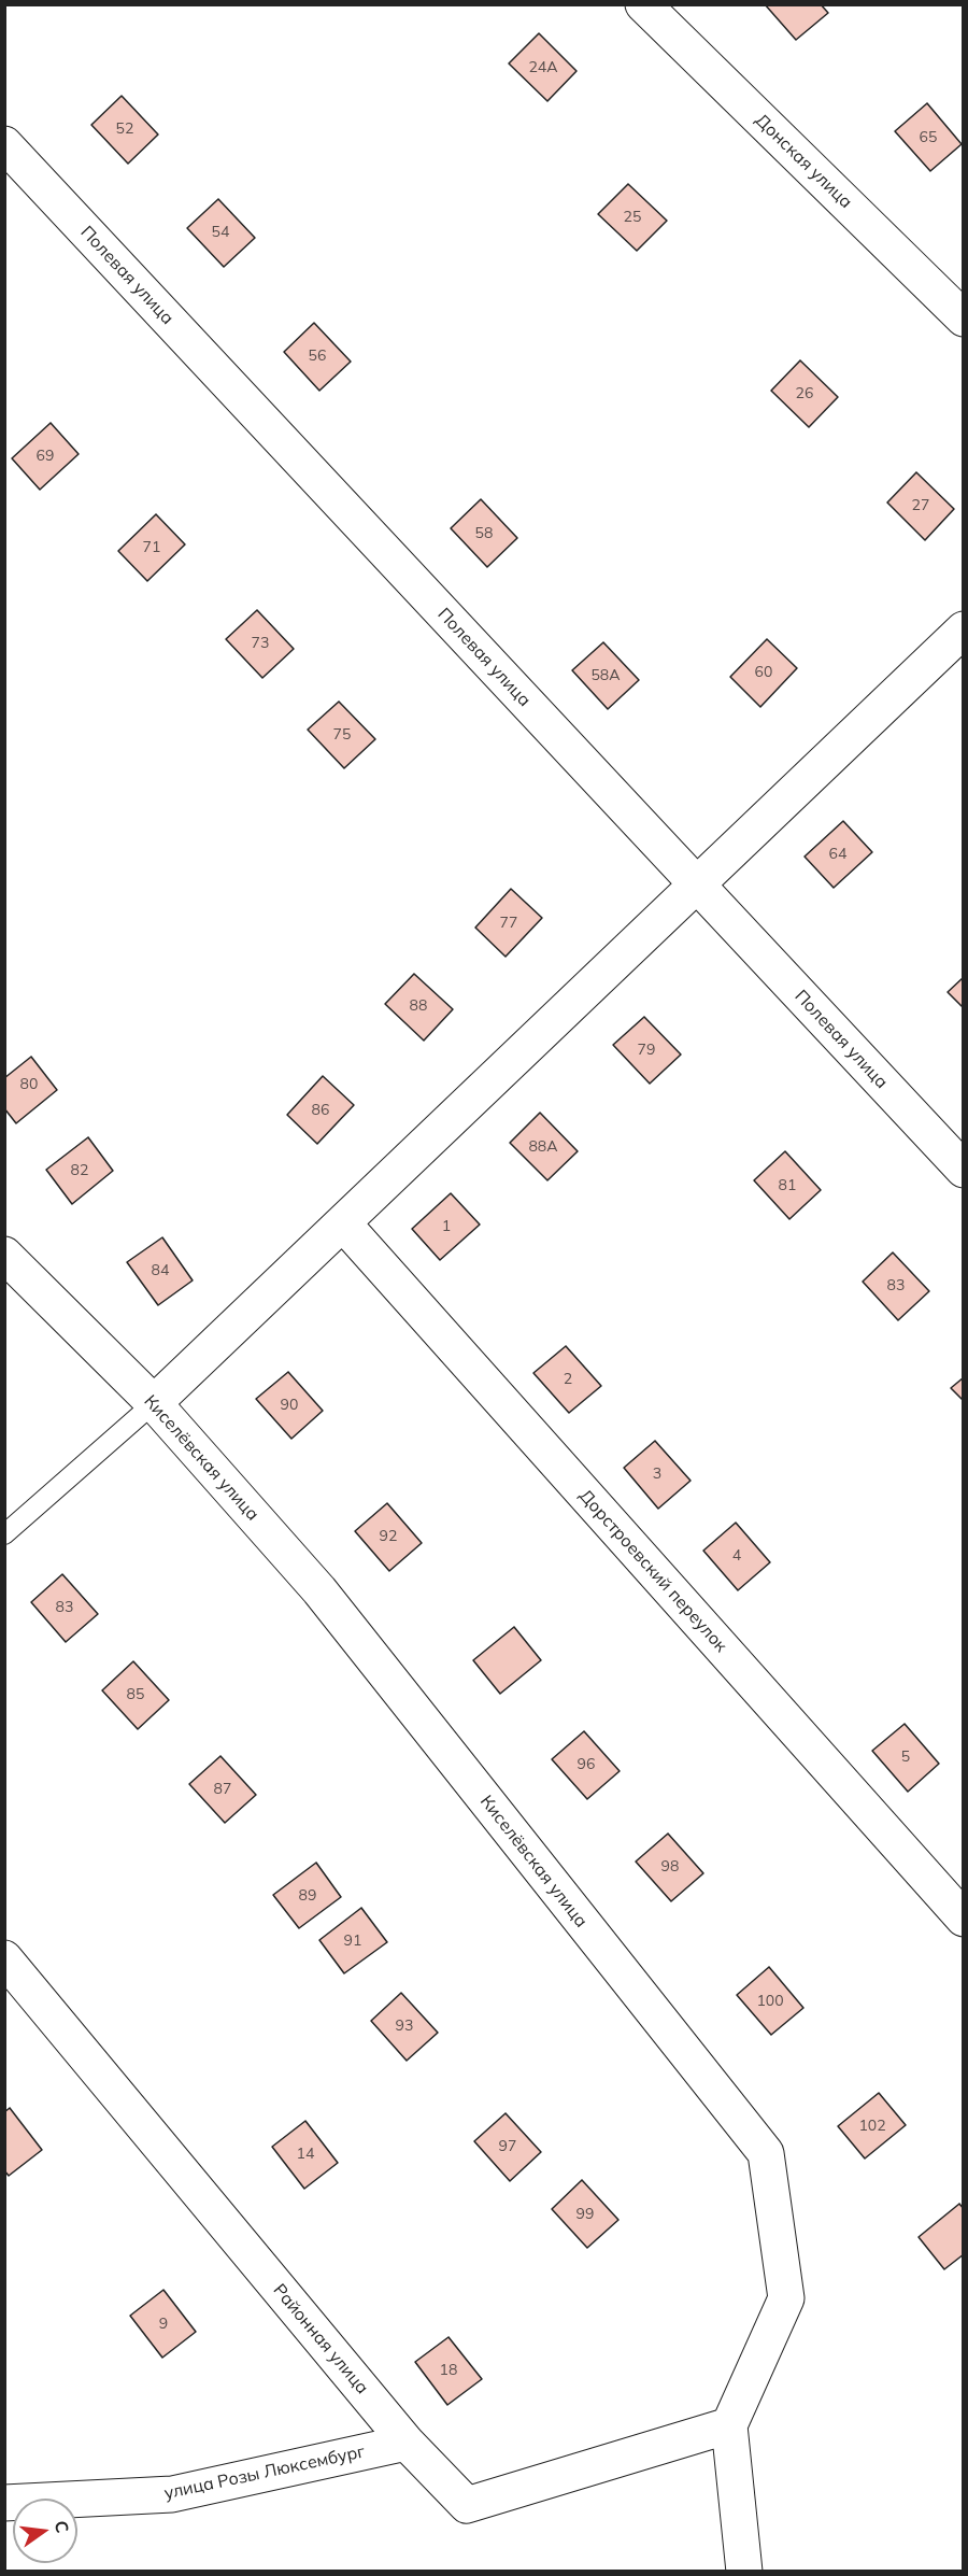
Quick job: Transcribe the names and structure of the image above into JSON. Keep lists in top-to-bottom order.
{
  "streets": {
    "street": [
      "Донская улица",
      "Полевая улица",
      "Киселёвская улица",
      "Дорстроевский переулок",
      "Районная улица",
      "улица Розы Люксембург"
    ]
  },
  "crossings": [
    ["Киселёвская улица", "Районная улица"],
    ["Районная улица", "улица Розы Люксембург"]
  ],
  "house_numbers": [
    "24А",
    "52",
    "65",
    "25",
    "54",
    "56",
    "26",
    "69",
    "27",
    "58",
    "71",
    "73",
    "60",
    "58А",
    "75",
    "64",
    "77",
    "88",
    "79",
    "80",
    "86",
    "88А",
    "82",
    "81",
    "1",
    "84",
    "83",
    "2",
    "90",
    "3",
    "92",
    "4",
    "83",
    "85",
    "5",
    "96",
    "87",
    "98",
    "89",
    "91",
    "100",
    "93",
    "102",
    "97",
    "14",
    "99",
    "9",
    "18"
  ],
  "north": "right"
}
